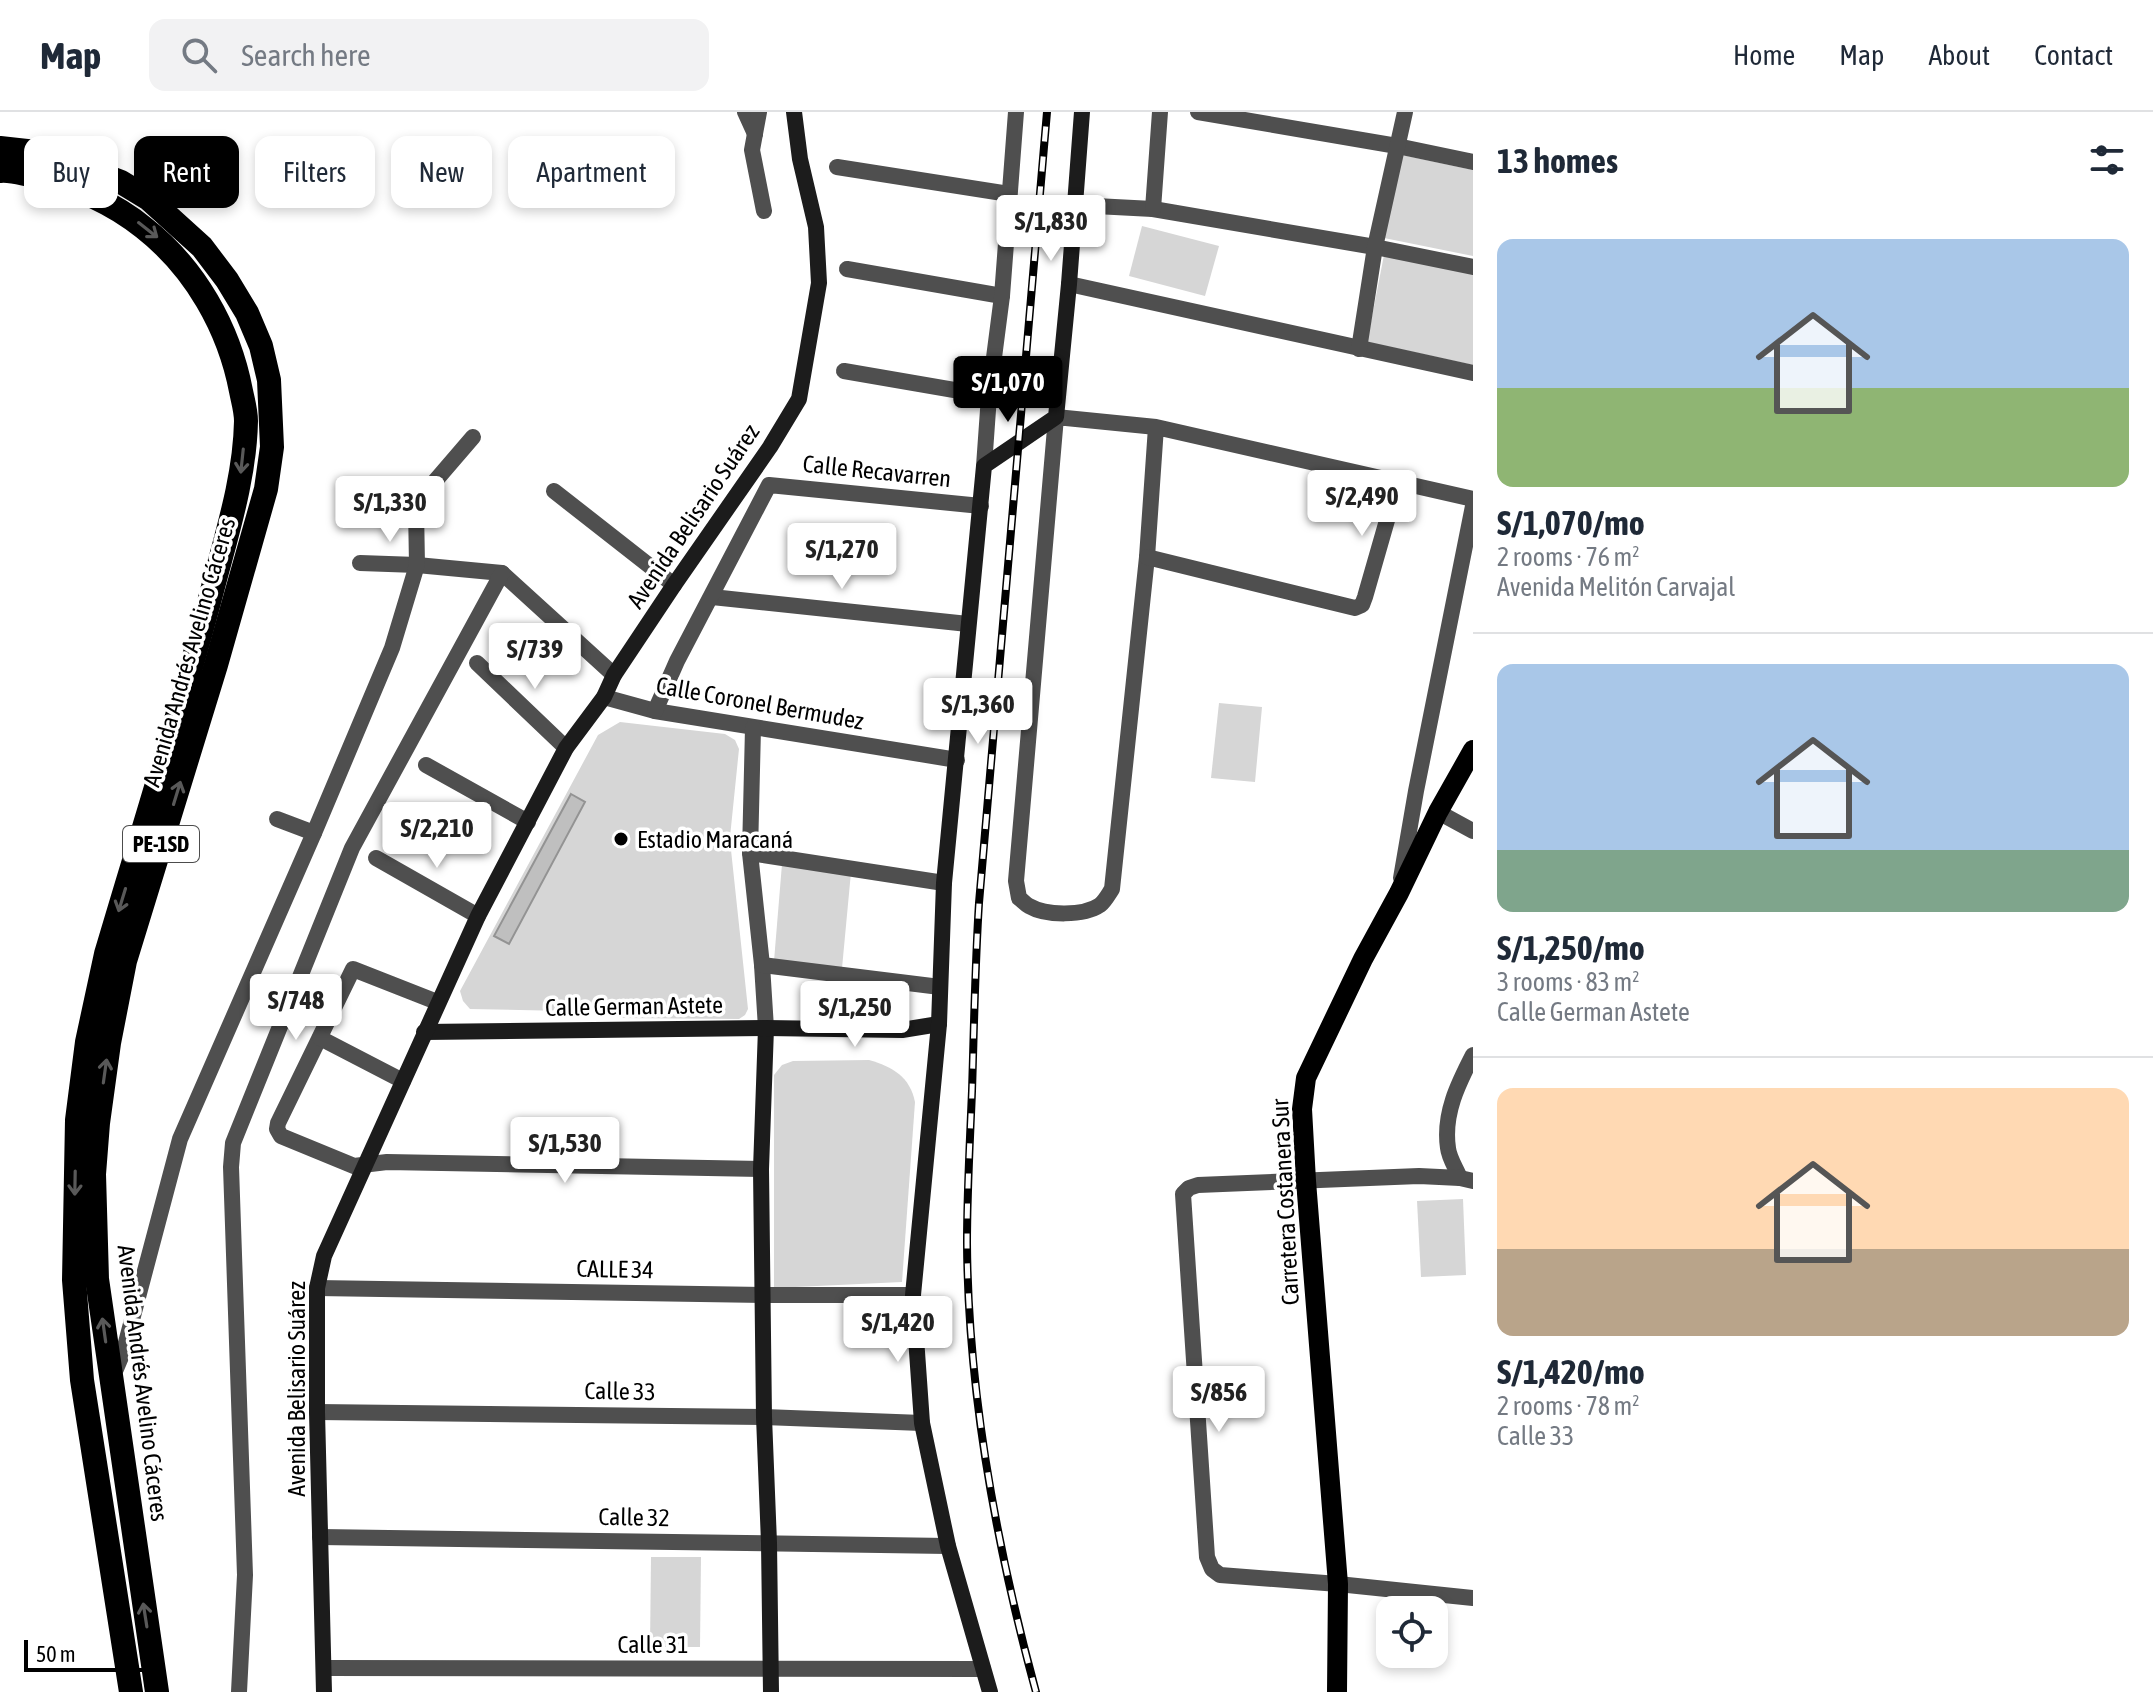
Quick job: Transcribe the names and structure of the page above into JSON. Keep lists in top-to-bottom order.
{
  "streets": {
    "highway": ["Avenida Andrés Avelino Cáceres", "PE-1SD"],
    "main road": ["Carretera Costanera Sur"],
    "street": [
      "Calle Recavarren",
      "Avenida Belisario Suárez",
      "Calle Coronel Bermudez",
      "Calle German Astete",
      "CALLE 34",
      "Calle 33",
      "Calle 32",
      "Calle 31"
    ]
  },
  "crossings": [
    ["Avenida Belisario Suárez", "Calle Coronel Bermudez"],
    ["Avenida Belisario Suárez", "Calle German Astete"],
    ["Avenida Belisario Suárez", "CALLE 34"],
    ["Avenida Belisario Suárez", "Calle 33"],
    ["Avenida Belisario Suárez", "Calle 32"],
    ["Avenida Belisario Suárez", "Calle 31"]
  ],
  "places": ["Estadio Maracaná"],
  "scale_bar": "50 m",
  "page": {
    "header": "Map",
    "search": "Search here",
    "nav": [
      "Home",
      "Map",
      "About",
      "Contact"
    ],
    "heading": "13 homes",
    "chip": [
      "Buy",
      "Rent",
      "Filters",
      "New",
      "Apartment"
    ],
    "price": [
      "S/1,830",
      "S/1,070",
      "S/2,490",
      "S/1,330",
      "S/1,270",
      "S/739",
      "S/1,360",
      "S/2,210",
      "S/748",
      "S/1,250",
      "S/1,530",
      "S/1,420",
      "S/856"
    ],
    "list": [
      {
        "name": "S/1,070/mo",
        "note": "2 rooms · 76 m² · Avenida Melitón Carvajal"
      },
      {
        "name": "S/1,250/mo",
        "note": "3 rooms · 83 m² · Calle German Astete"
      },
      {
        "name": "S/1,420/mo",
        "note": "2 rooms · 78 m² · Calle 33"
      }
    ],
    "scale": "50 m"
  }
}
